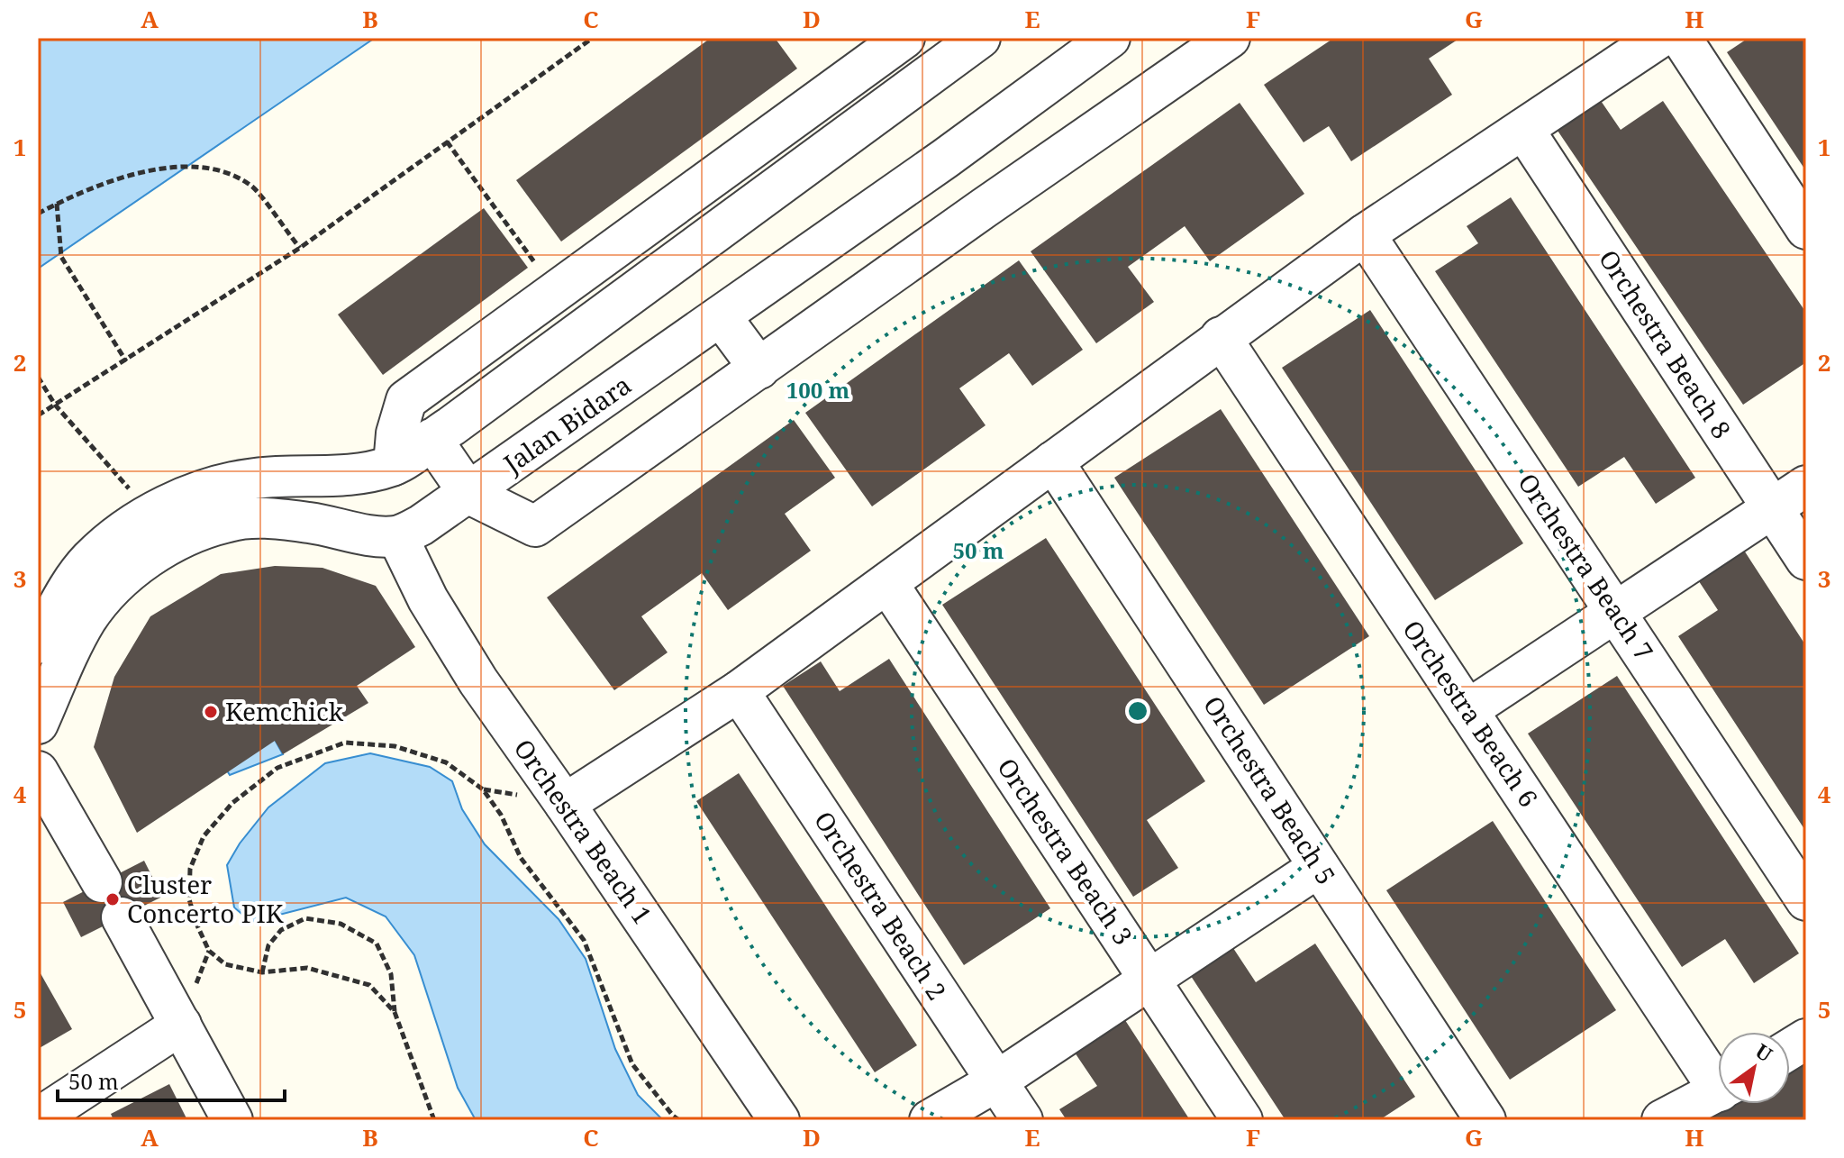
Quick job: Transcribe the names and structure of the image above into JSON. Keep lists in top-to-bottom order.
{
  "streets": {
    "street": [
      "Orchestra Beach 8",
      "Jalan Bidara",
      "Orchestra Beach 7",
      "Orchestra Beach 6",
      "Orchestra Beach 5",
      "Orchestra Beach 1",
      "Orchestra Beach 3",
      "Orchestra Beach 2"
    ]
  },
  "crossings": [
    ["Jalan Bidara", "Orchestra Beach 1"]
  ],
  "places": ["Kemchick", "Cluster Concerto PIK"],
  "scale_bar": "50 m",
  "north": "top right",
  "grid": {
    "columns": [
      "A",
      "B",
      "C",
      "D",
      "E",
      "F",
      "G",
      "H"
    ],
    "rows": [
      "1",
      "2",
      "3",
      "4",
      "5"
    ]
  },
  "rings": ["100 m", "50 m"]
}
